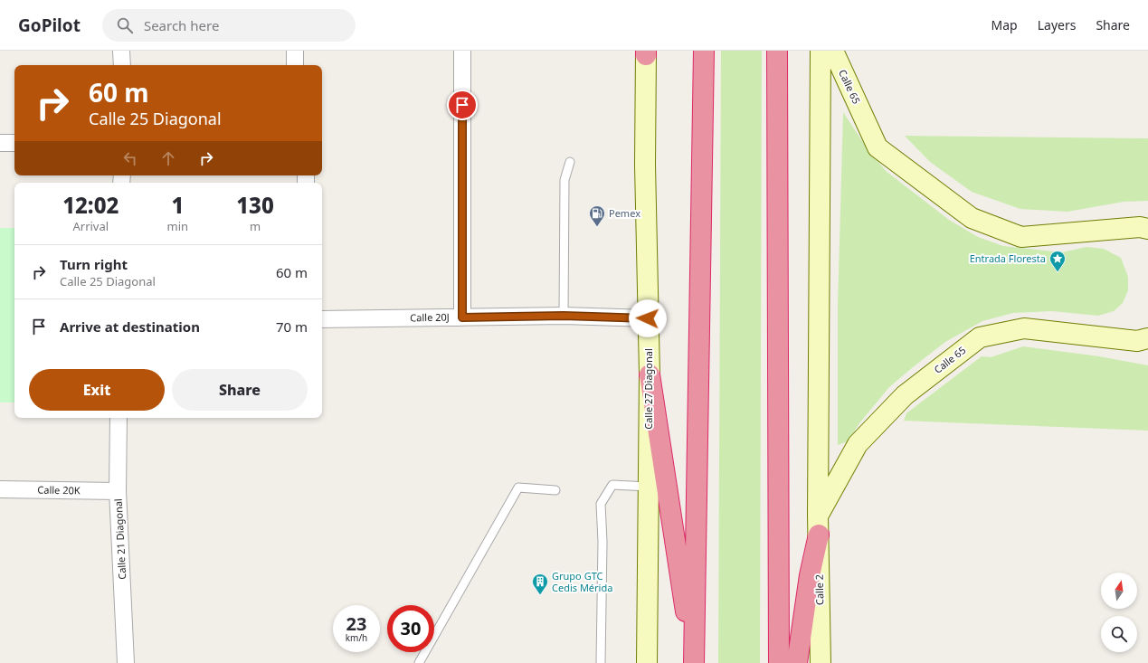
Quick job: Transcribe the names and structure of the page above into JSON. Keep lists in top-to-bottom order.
{
  "streets": {
    "main road": ["Calle 65", "Calle 27 Diagonal", "Calle 2"],
    "street": ["Calle 20J", "Calle 20K", "Calle 21 Diagonal"]
  },
  "crossings": [
    ["Calle 65", "Calle 2"],
    ["Calle 20J", "Calle 27 Diagonal"],
    ["Calle 20K", "Calle 21 Diagonal"]
  ],
  "places": {
    "fuel station": ["Pemex"],
    "place": ["Entrada Floresta"],
    "building": ["Grupo GTC Cedis Mérida"]
  },
  "north": "top",
  "page": {
    "header": "GoPilot",
    "search": "Search here",
    "nav": ["Map", "Layers", "Share"],
    "turn": ["60 m", "Calle 25 Diagonal"],
    "eta": [
      "12:02",
      "Arrival",
      "1",
      "min",
      "130",
      "m"
    ],
    "list": [
      {
        "name": "Turn right",
        "note": "Calle 25 Diagonal",
        "value": "60 m"
      },
      {
        "name": "Arrive at destination",
        "value": "70 m"
      }
    ],
    "buttons": ["Exit", "Share"],
    "speed": "23 km/h",
    "limit": "30"
  }
}
